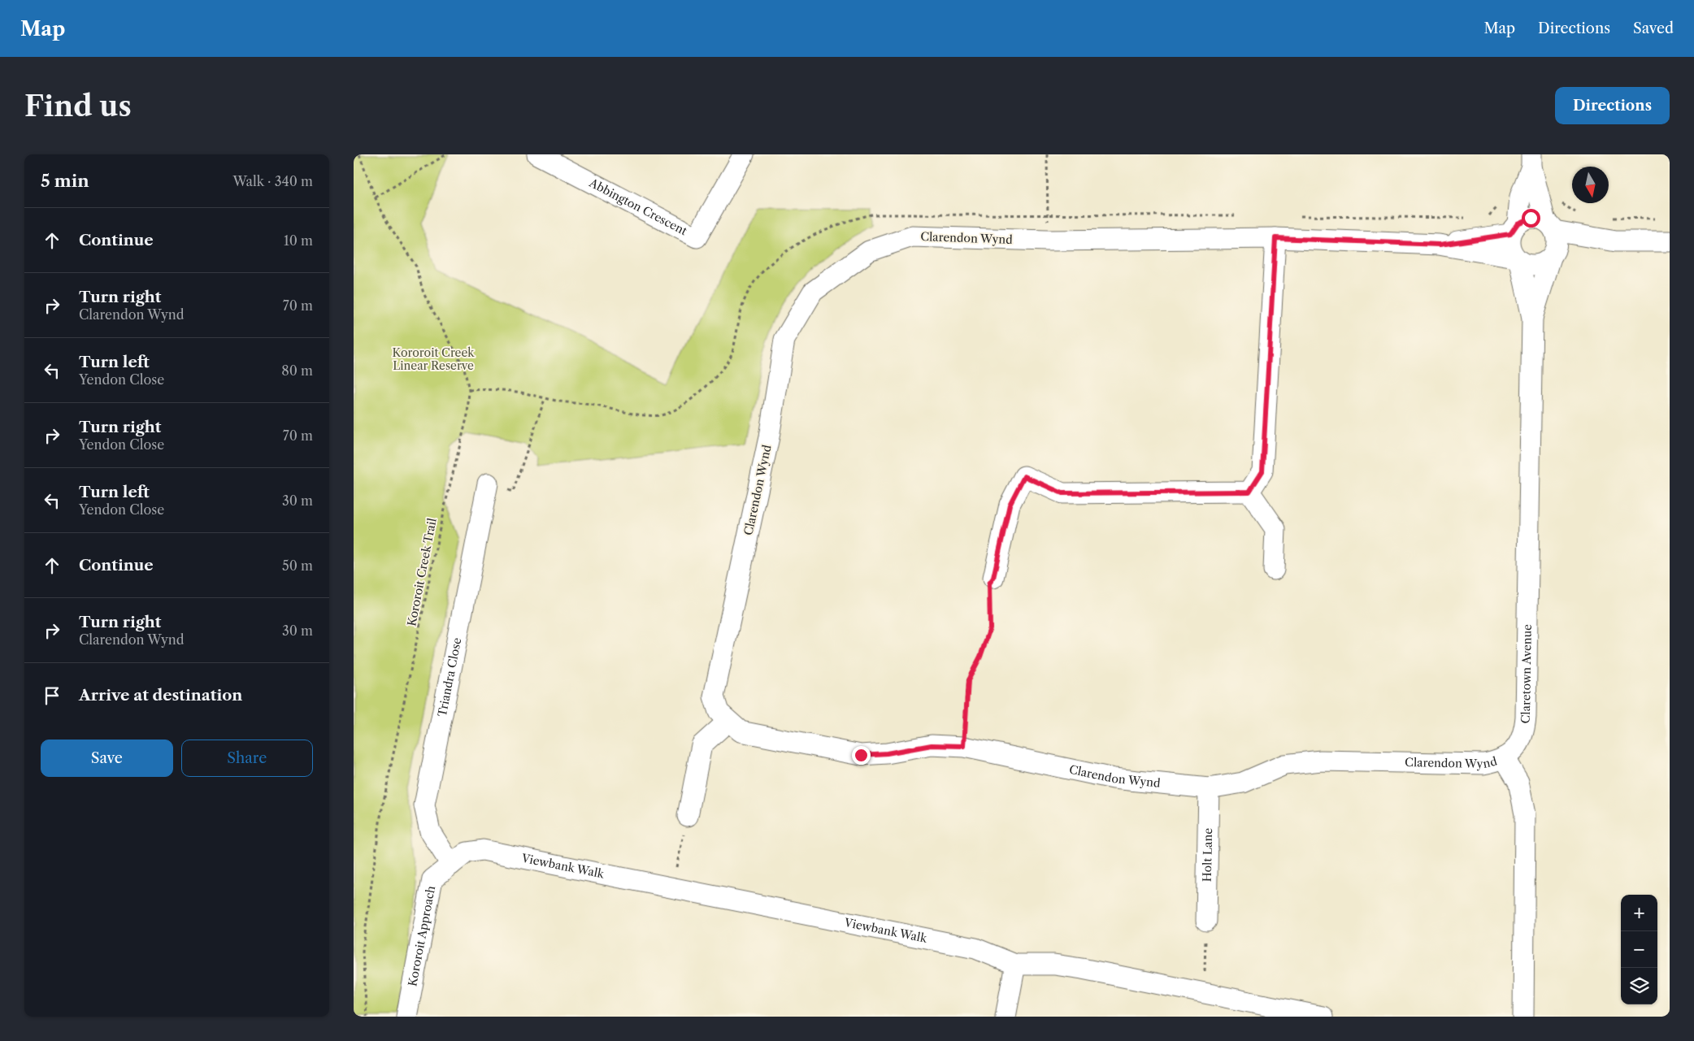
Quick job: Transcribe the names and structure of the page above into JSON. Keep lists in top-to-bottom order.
{
  "streets": {
    "street": [
      "Abbington Crescent",
      "Clarendon Wynd",
      "Claretown Avenue",
      "Triandra Close",
      "Holt Lane",
      "Viewbank Walk",
      "Kororoit Approach"
    ],
    "path": ["Kororoit Creek Trail"]
  },
  "crossings": [
    ["Clarendon Wynd", "Claretown Avenue"],
    ["Clarendon Wynd", "Holt Lane"],
    ["Triandra Close", "Viewbank Walk"],
    ["Triandra Close", "Kororoit Approach"],
    ["Viewbank Walk", "Kororoit Approach"]
  ],
  "parks": ["Kororoit Creek Linear Reserve"],
  "north": "bottom",
  "page": {
    "header": "Map",
    "nav": ["Map", "Directions", "Saved"],
    "buttons": [
      "Directions",
      ["Save", "Share"]
    ],
    "title": "Find us",
    "heading": ["5 min", "Walk · 340 m"],
    "list": [
      ["Continue", "10 m"],
      ["Turn right", "Clarendon Wynd", "70 m"],
      ["Turn left", "Yendon Close", "80 m"],
      ["Turn right", "Yendon Close", "70 m"],
      ["Turn left", "Yendon Close", "30 m"],
      ["Continue", "50 m"],
      ["Turn right", "Clarendon Wynd", "30 m"],
      "Arrive at destination"
    ],
    "map_buttons": ["+", "−"]
  }
}
